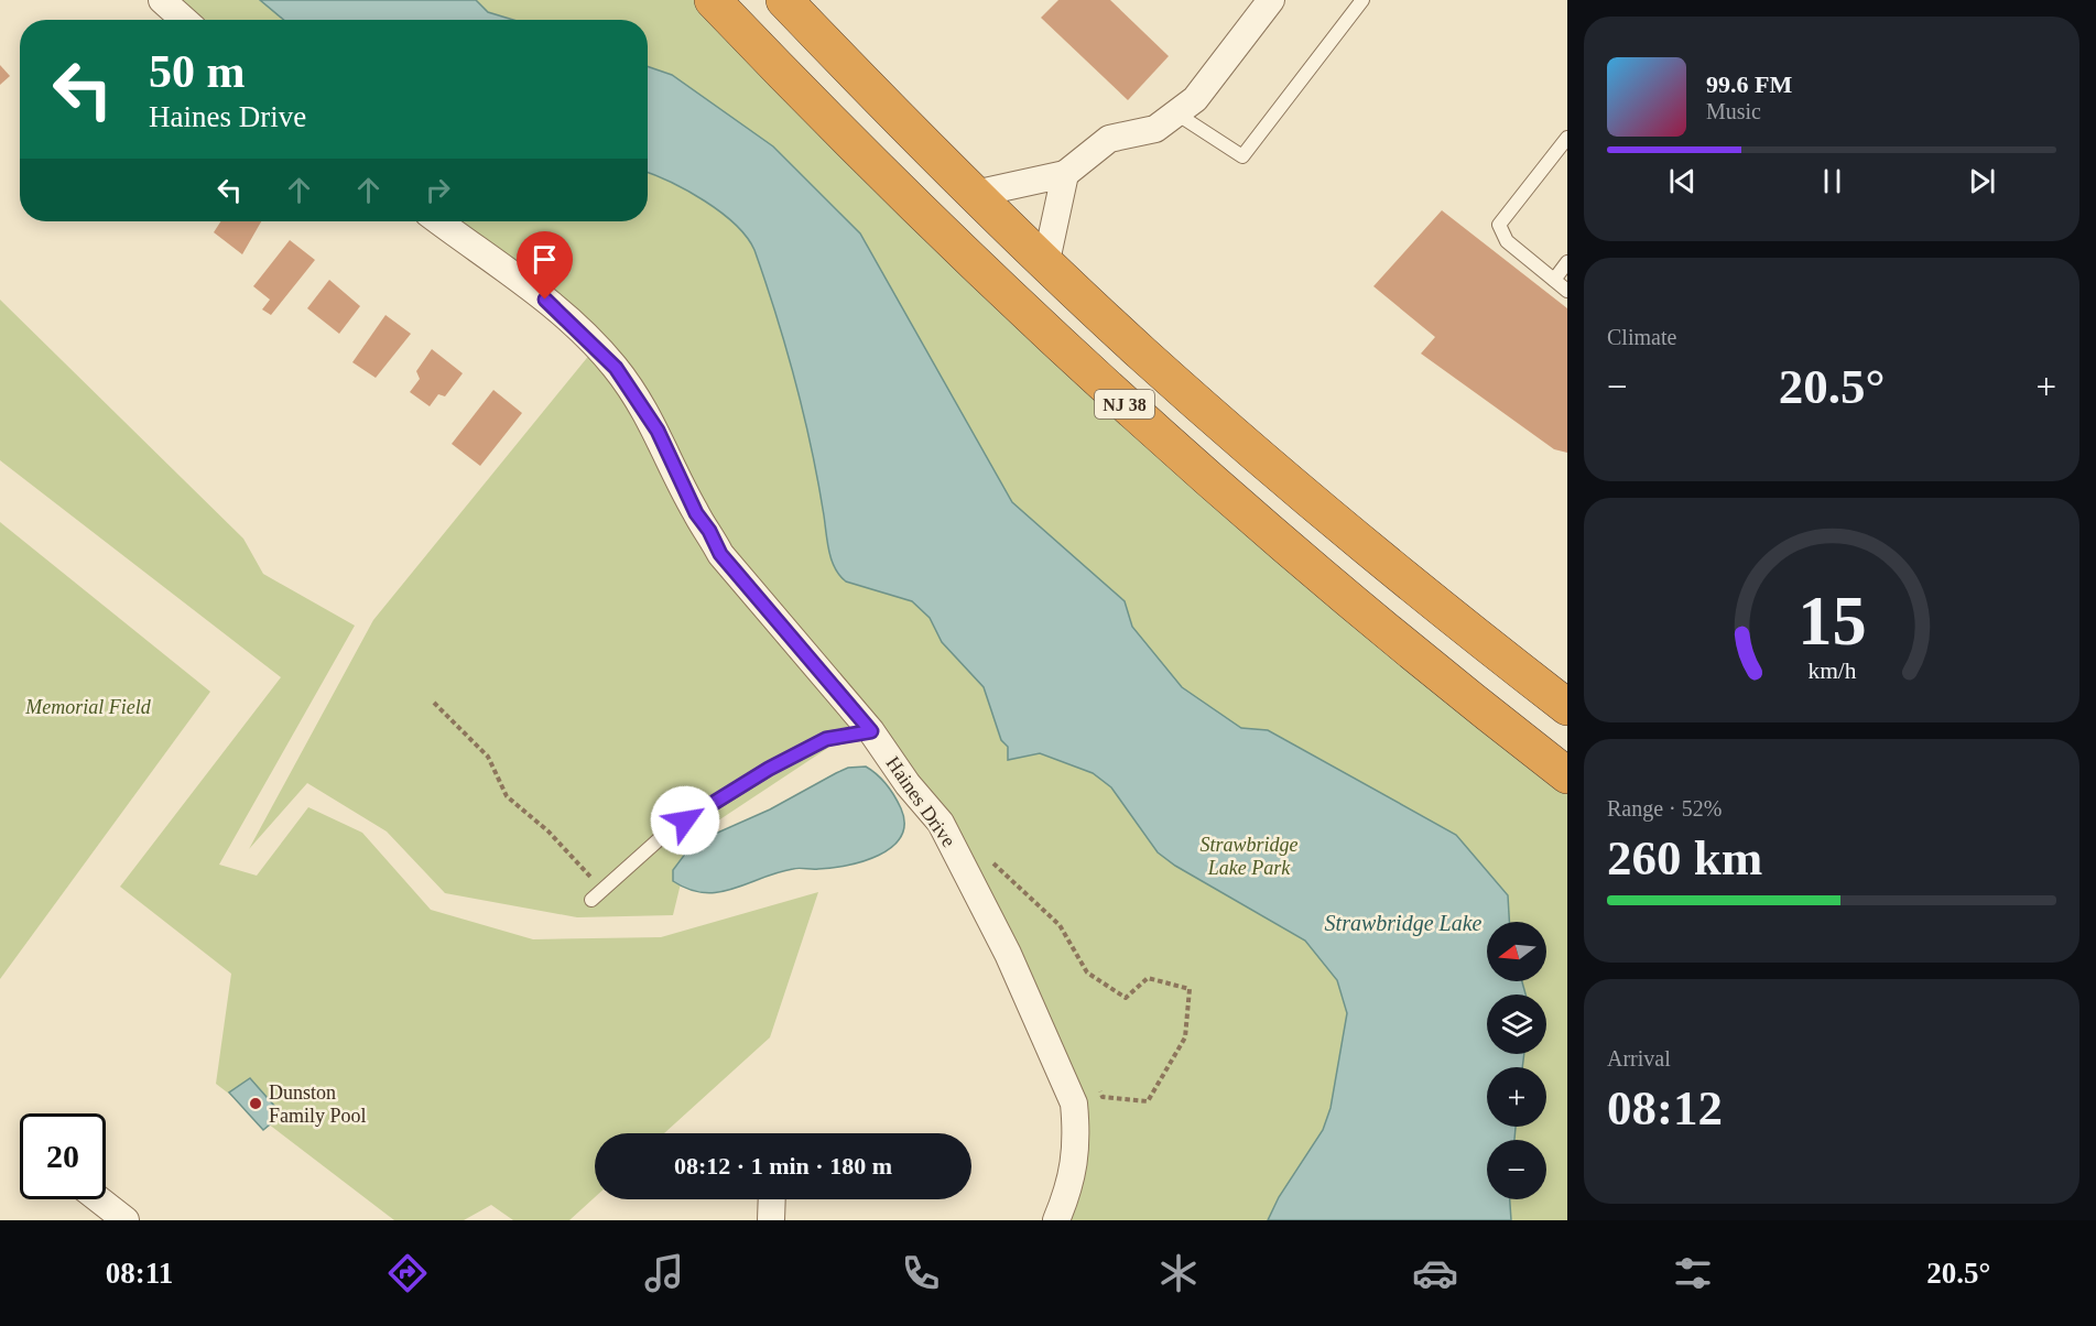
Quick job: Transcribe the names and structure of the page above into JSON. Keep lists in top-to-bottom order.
{
  "streets": {
    "highway": ["NJ 38"],
    "street": ["Haines Drive"]
  },
  "water": ["Strawbridge Lake"],
  "parks": ["Memorial Field", "Strawbridge Lake Park"],
  "places": ["Dunston Family Pool"],
  "north": "left",
  "page": {
    "turn": ["50 m", "Haines Drive"],
    "song": ["99.6 FM", "Music"],
    "tile": [
      "Climate",
      ["Range · 52%", "260 km"],
      ["Arrival", "08:12"]
    ],
    "heat": ["−", "20.5°", "+"],
    "map_buttons": ["+", "−"],
    "limit": "20",
    "trip": "08:12 · 1 min · 180 m",
    "tabs": ["08:11", "20.5°"],
    "gauge": ["15", "km/h"]
  }
}
